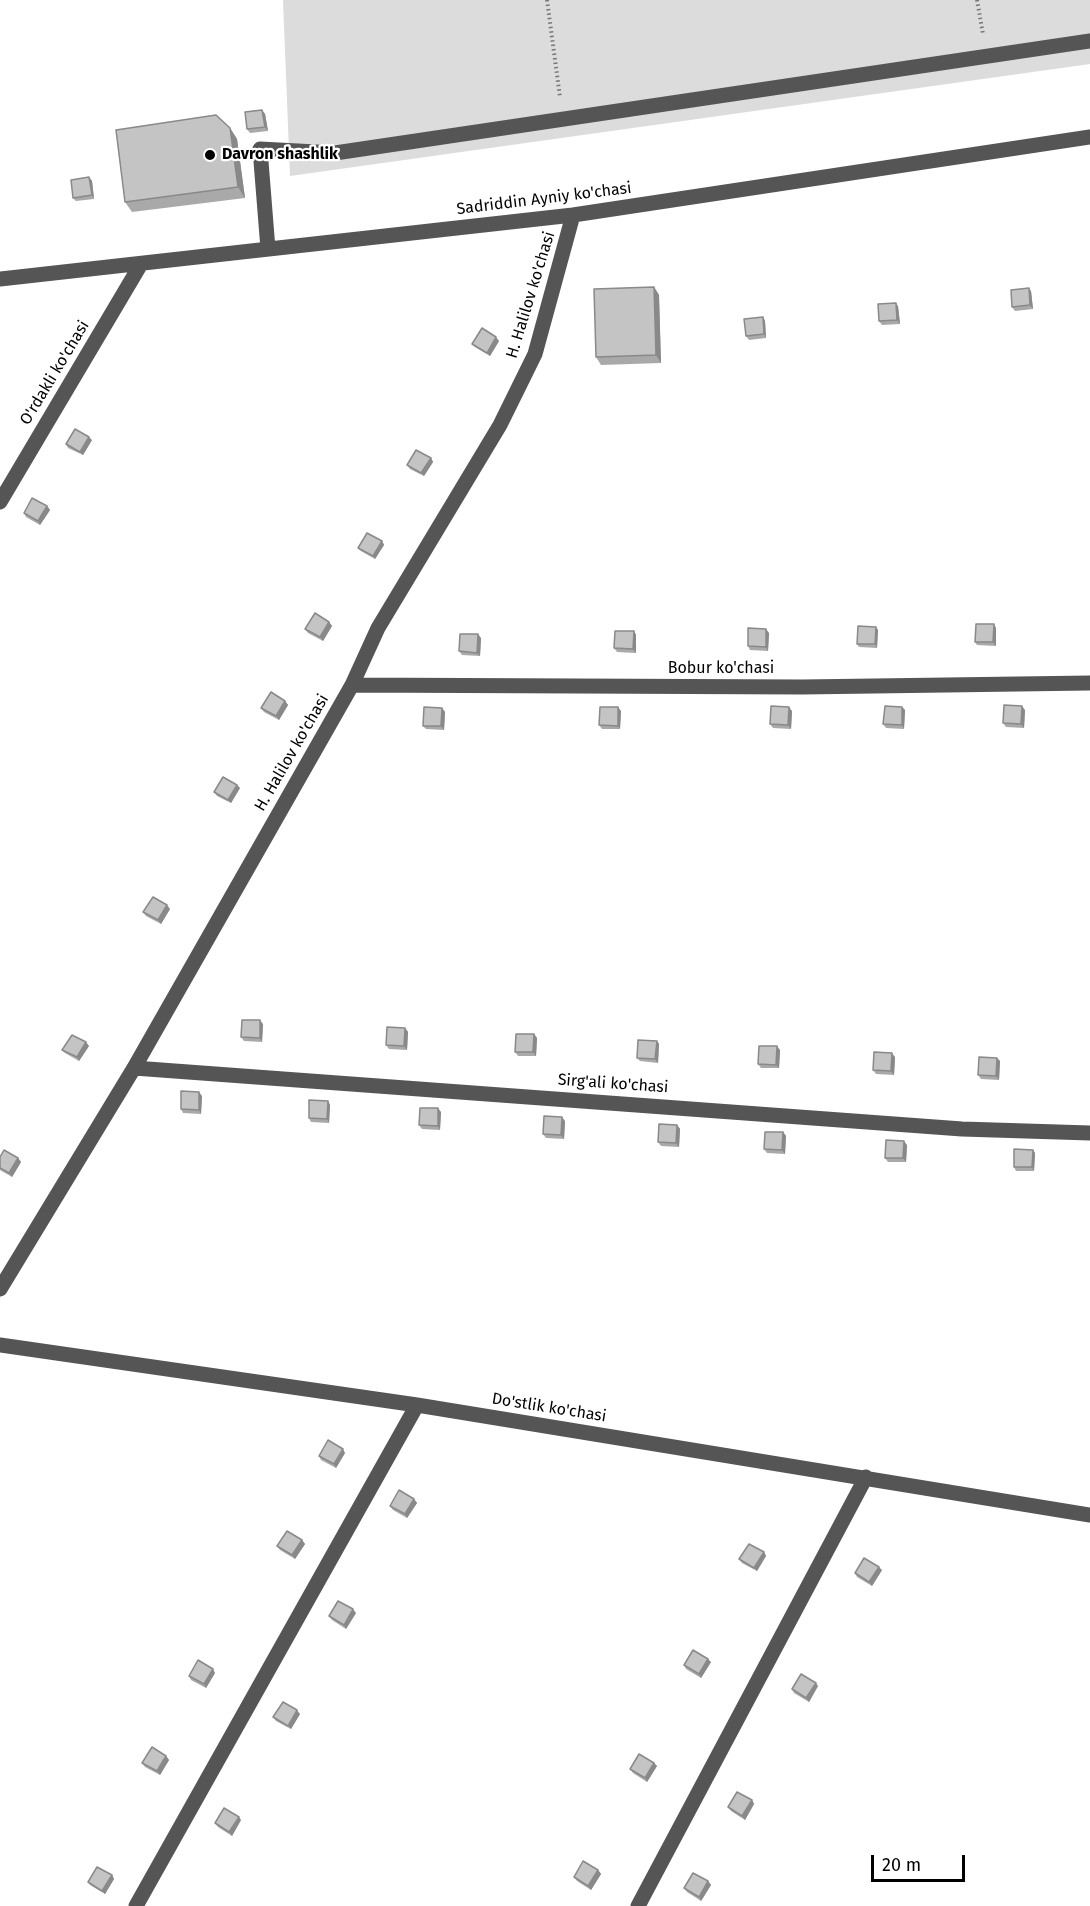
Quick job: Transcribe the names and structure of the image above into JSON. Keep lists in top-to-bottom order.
{
  "streets": {
    "street": [
      "Sadriddin Ayniy ko'chasi",
      "H. Halilov ko'chasi",
      "O'rdakli ko'chasi",
      "Bobur ko'chasi",
      "Sirg'ali ko'chasi",
      "Do'stlik ko'chasi"
    ]
  },
  "crossings": [
    ["Sadriddin Ayniy ko'chasi", "H. Halilov ko'chasi"],
    ["Sadriddin Ayniy ko'chasi", "O'rdakli ko'chasi"],
    ["H. Halilov ko'chasi", "Bobur ko'chasi"],
    ["H. Halilov ko'chasi", "Sirg'ali ko'chasi"]
  ],
  "places": ["Davron shashlik"],
  "scale_bar": "20 m"
}
